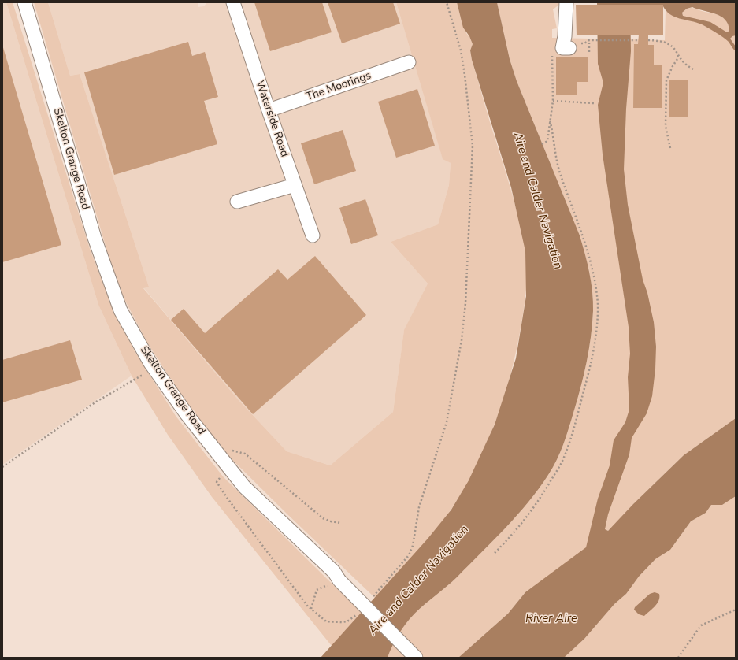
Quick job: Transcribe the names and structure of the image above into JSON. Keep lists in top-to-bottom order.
{
  "streets": {
    "street": ["The Moorings", "Waterside Road", "Skelton Grange Road"]
  },
  "crossings": [
    ["The Moorings", "Waterside Road"]
  ],
  "water": ["Aire and Calder Navigation", "River Aire"]
}
